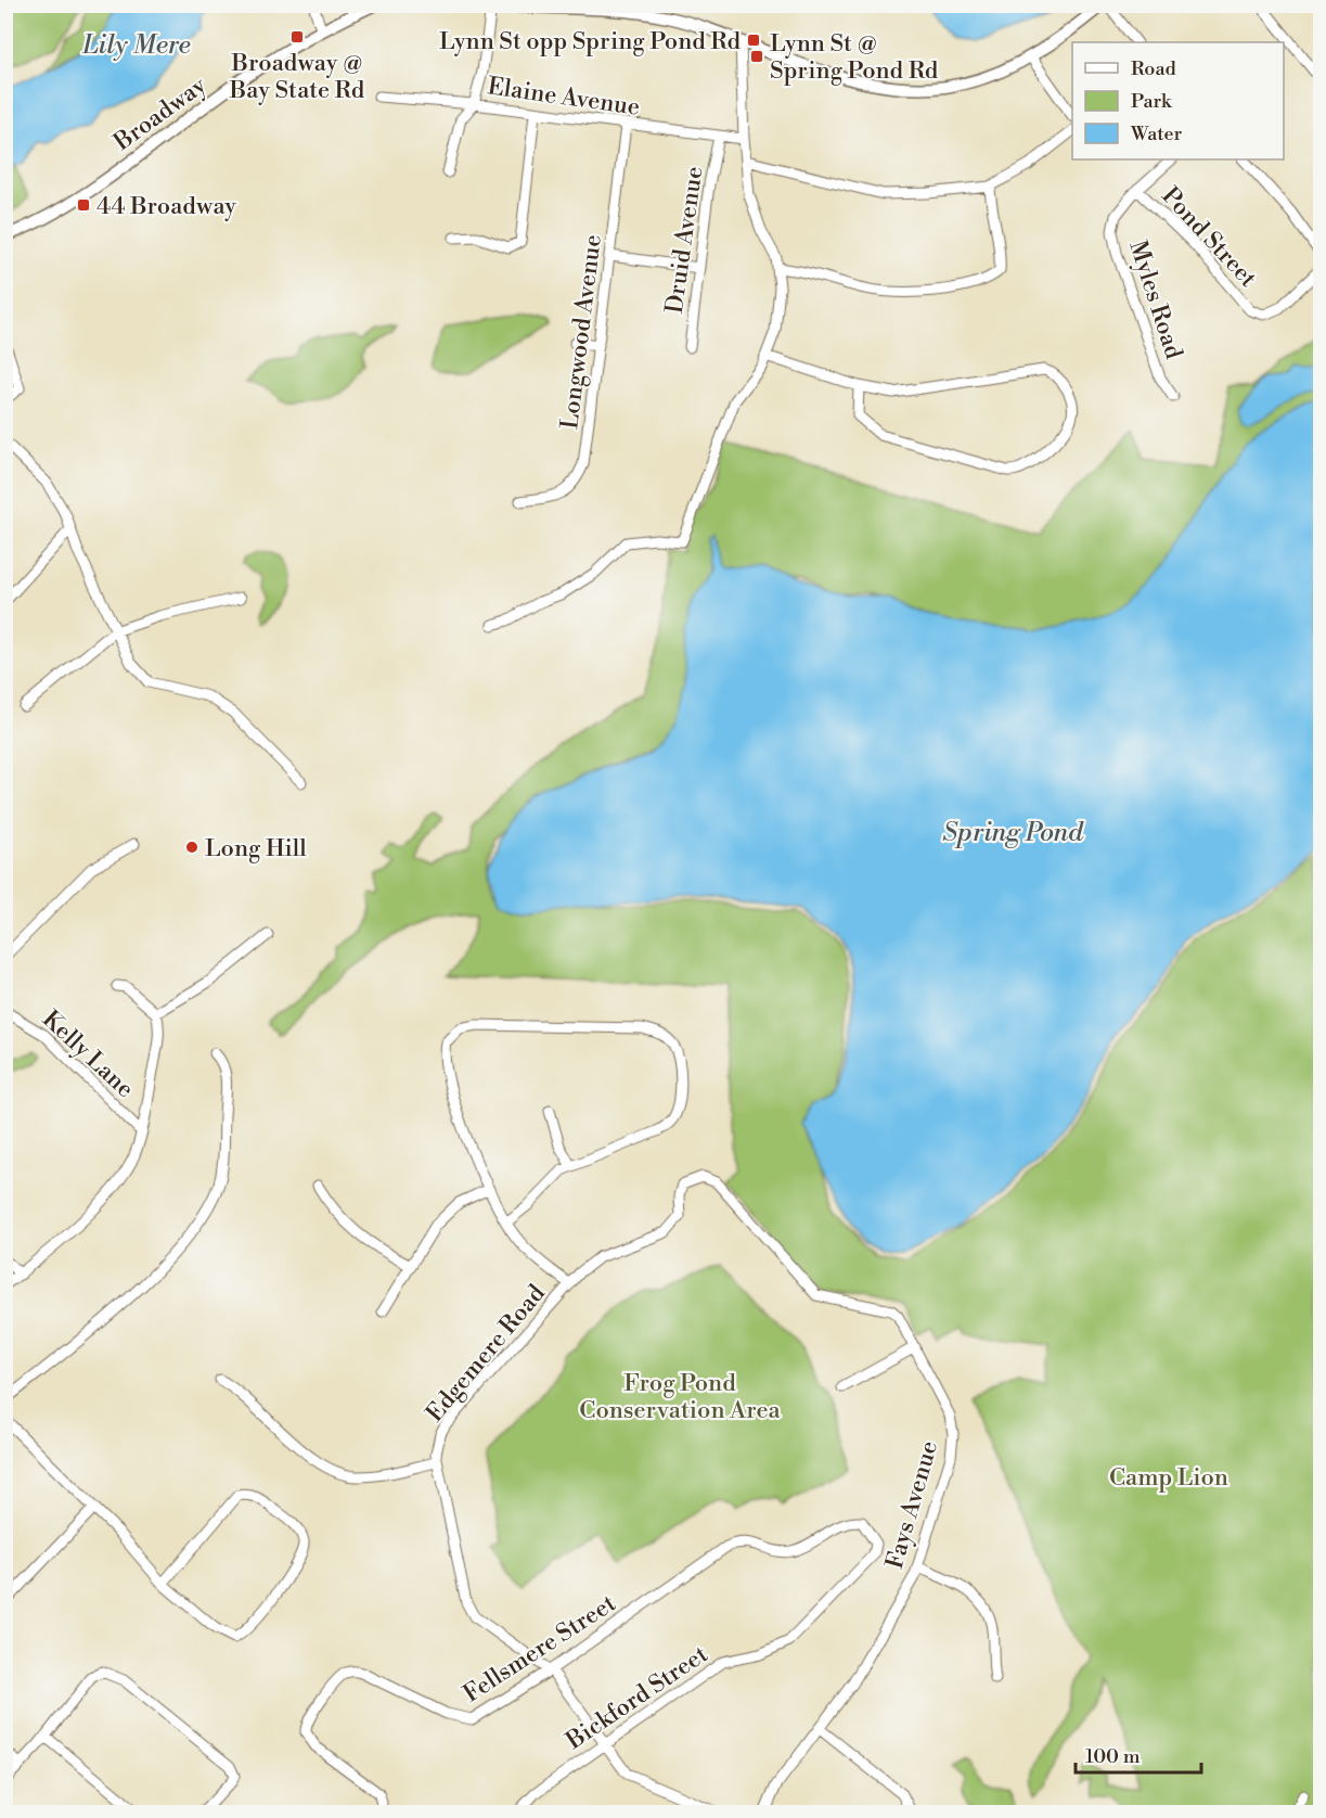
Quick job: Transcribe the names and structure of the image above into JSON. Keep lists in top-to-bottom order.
{
  "streets": {
    "main road": ["Broadway"],
    "street": [
      "Elaine Avenue",
      "Pond Street",
      "Druid Avenue",
      "Myles Road",
      "Longwood Avenue",
      "Kelly Lane",
      "Edgemere Road",
      "Fays Avenue",
      "Fellsmere Street",
      "Bickford Street"
    ]
  },
  "crossings": [
    ["Elaine Avenue", "Druid Avenue"],
    ["Elaine Avenue", "Longwood Avenue"],
    ["Pond Street", "Myles Road"],
    ["Edgemere Road", "Fays Avenue"],
    ["Edgemere Road", "Fellsmere Street"],
    ["Edgemere Road", "Bickford Street"],
    ["Fellsmere Street", "Bickford Street"]
  ],
  "water": ["Lily Mere", "Spring Pond"],
  "parks": ["Frog Pond Conservation Area", "Camp Lion"],
  "places": {
    "transit": [
      "Broadway @ Bay State Rd",
      "Lynn St opp Spring Pond Rd",
      "Lynn St @ Spring Pond Rd",
      "44 Broadway"
    ],
    "other": ["Long Hill"]
  },
  "legend": ["Road", "Park", "Water"],
  "scale_bar": "100 m"
}
